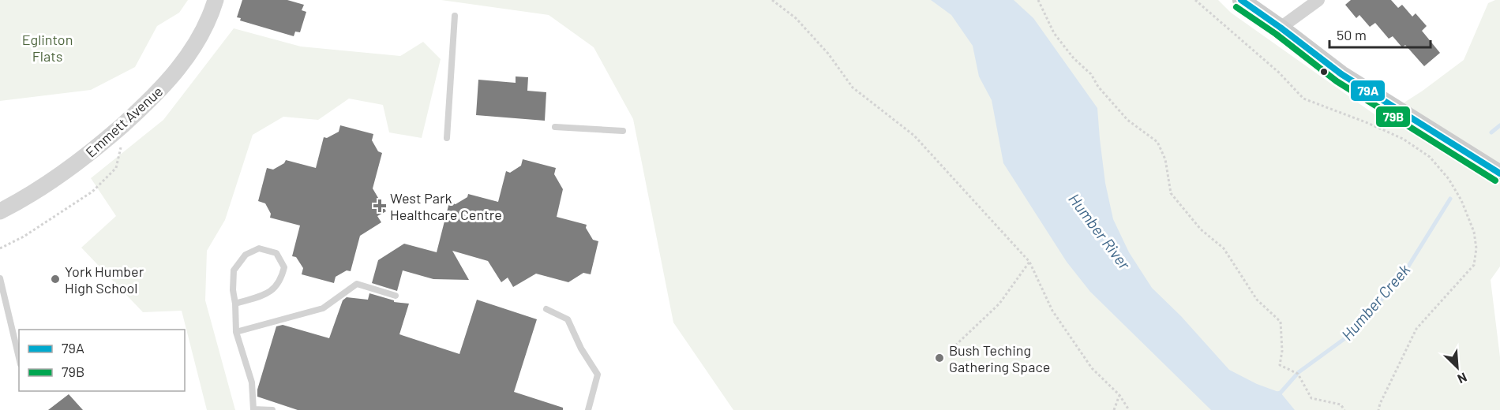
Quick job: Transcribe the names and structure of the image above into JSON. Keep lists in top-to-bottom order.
{
  "streets": {
    "street": ["Emmett Avenue"]
  },
  "water": ["Humber River", "Humber Creek"],
  "parks": ["Eglinton Flats"],
  "places": {
    "health": ["West Park Healthcare Centre"],
    "other": ["York Humber High School", "Bush Teching Gathering Space"]
  },
  "lines": ["transit line 79A", "transit line 79B"],
  "legend": ["79A", "79B"],
  "scale_bar": "50 m",
  "north": "bottom right"
}
